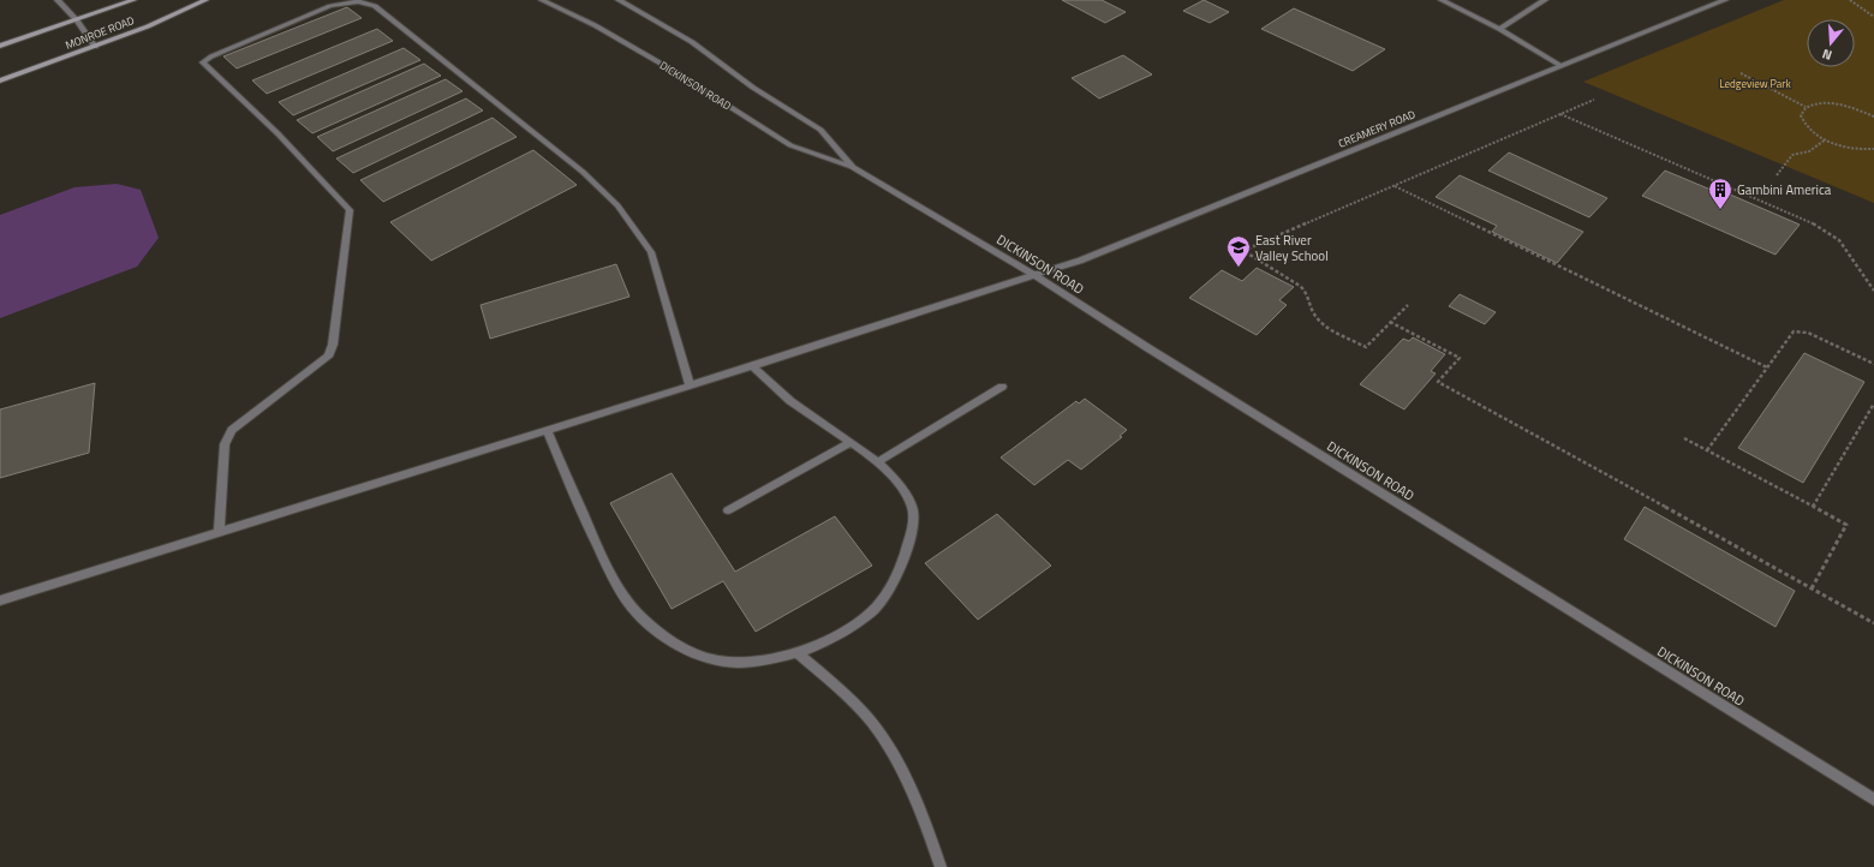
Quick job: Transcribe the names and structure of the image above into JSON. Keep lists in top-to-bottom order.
{
  "streets": {
    "main road": ["MONROE ROAD"],
    "street": ["DICKINSON ROAD", "CREAMERY ROAD"]
  },
  "crossings": [
    ["DICKINSON ROAD", "CREAMERY ROAD"]
  ],
  "parks": ["Ledgeview Park"],
  "places": {
    "building": ["Gambini America"],
    "school or university": ["East River Valley School"]
  },
  "north": "bottom"
}
